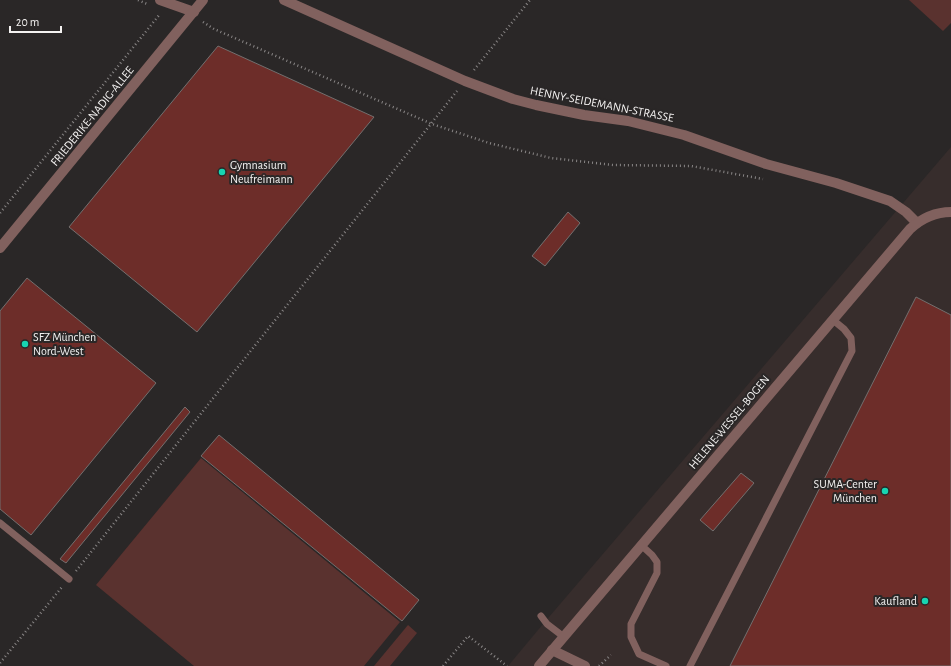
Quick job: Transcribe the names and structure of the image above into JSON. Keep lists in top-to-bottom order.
{
  "streets": {
    "street": ["HENNY-SEIDEMANN-STRASSE", "FRIEDERIKE-NADIG-ALLEE", "HELENE-WESSEL-BOGEN"]
  },
  "crossings": [
    ["HENNY-SEIDEMANN-STRASSE", "HELENE-WESSEL-BOGEN"]
  ],
  "places": [
    "Gymnasium Neufreimann",
    "SFZ München Nord-West",
    "SUMA-Center München",
    "Kaufland"
  ],
  "scale_bar": "20 m"
}
